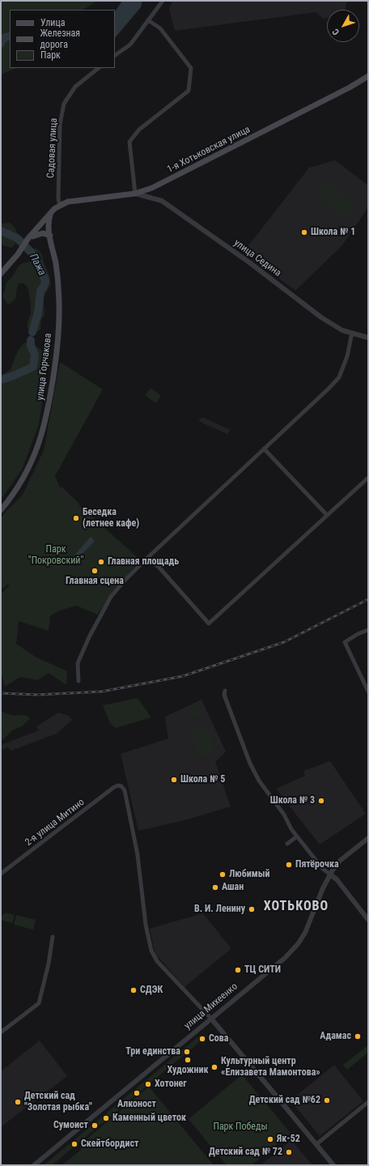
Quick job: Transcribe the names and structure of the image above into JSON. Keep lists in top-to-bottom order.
{
  "streets": {
    "main road": ["1-я Хотьковская улица", "улица Горчакова"],
    "street": [
      "Садовая улица",
      "улица Седина",
      "2-я улица Митино",
      "улица Михеенко"
    ]
  },
  "crossings": [
    ["Садовая улица", "1-я Хотьковская улица"],
    ["1-я Хотьковская улица", "улица Седина"],
    ["1-я Хотьковская улица", "улица Горчакова"],
    ["2-я улица Митино", "улица Михеенко"]
  ],
  "districts": ["ХОТЬКОВО"],
  "water": ["Пажа"],
  "parks": ["Парк \"Покровский\"", "Парк Победы"],
  "places": [
    "Школа № 1",
    "Беседка (летнее кафе)",
    "Главная площадь",
    "Главная сцена",
    "Школа № 5",
    "Школа № 3",
    "Пятёрочка",
    "Любимый",
    "Ашан",
    "В. И. Ленину",
    "ТЦ СИТИ",
    "СДЭК",
    "Адамас",
    "Сова",
    "Три единства",
    "Художник",
    "Культурный центр «Елизавета Мамонтова»",
    "Хотонег",
    "Алконост",
    "Детский сад №62",
    "Детский сад \"Золотая рыбка\"",
    "Каменный цветок",
    "Сумоист",
    "Як-52",
    "Скейтбордист",
    "Детский сад № 72"
  ],
  "legend": ["Улица", "Железная дорога", "Парк"],
  "north": "bottom left"
}
